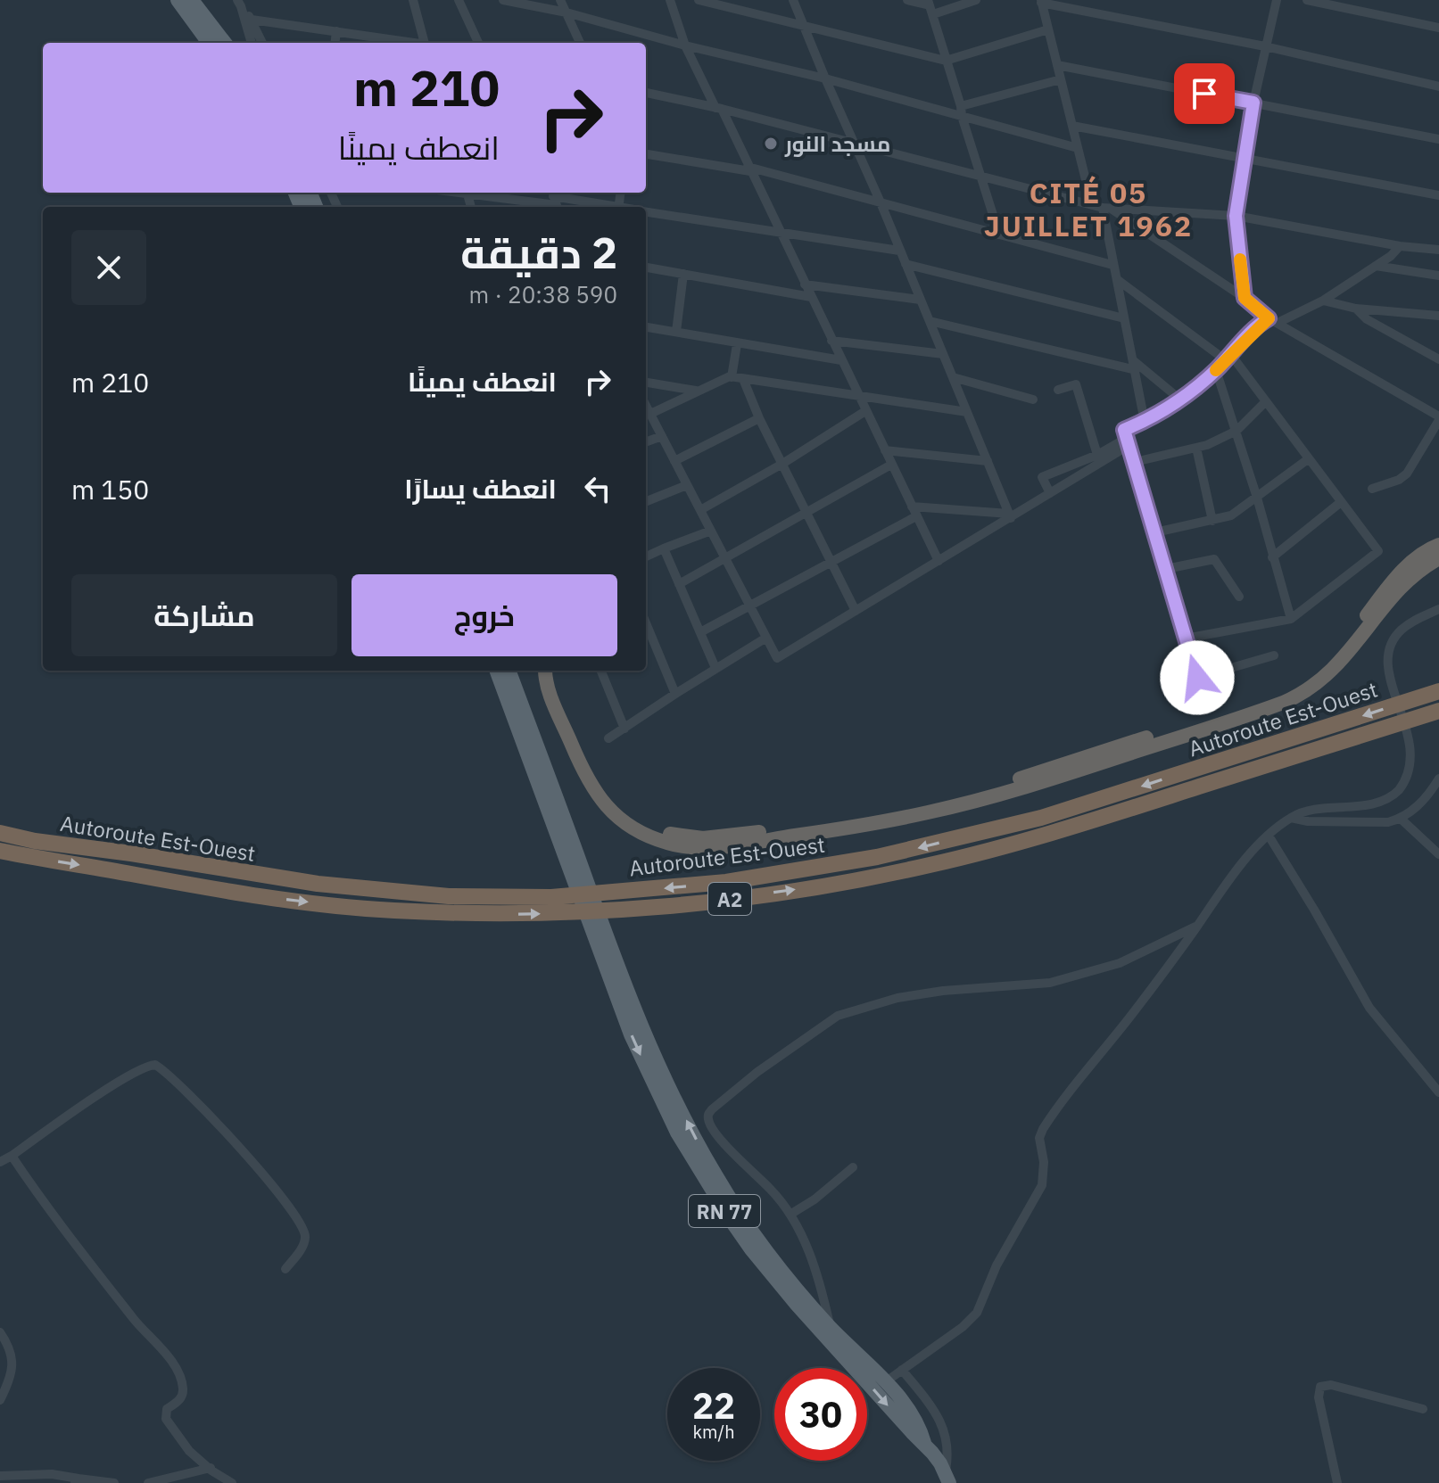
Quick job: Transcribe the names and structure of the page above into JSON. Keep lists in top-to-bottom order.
{
  "streets": {
    "highway": ["Autoroute Est-Ouest", "A2"],
    "main road": ["RN 77"]
  },
  "districts": ["CITÉ 05 JUILLET 1962"],
  "places": ["مسجد النور"],
  "page": {
    "turn": ["210 m", "انعطف يمينًا"],
    "heading": ["2 دقيقة", "590 m · 20:38"],
    "list": [
      {
        "name": "انعطف يمينًا",
        "value": "210 m"
      },
      {
        "name": "انعطف يسارًا",
        "value": "150 m"
      }
    ],
    "buttons": ["خروج", "مشاركة"],
    "speed": "22 km/h",
    "limit": "30"
  }
}
